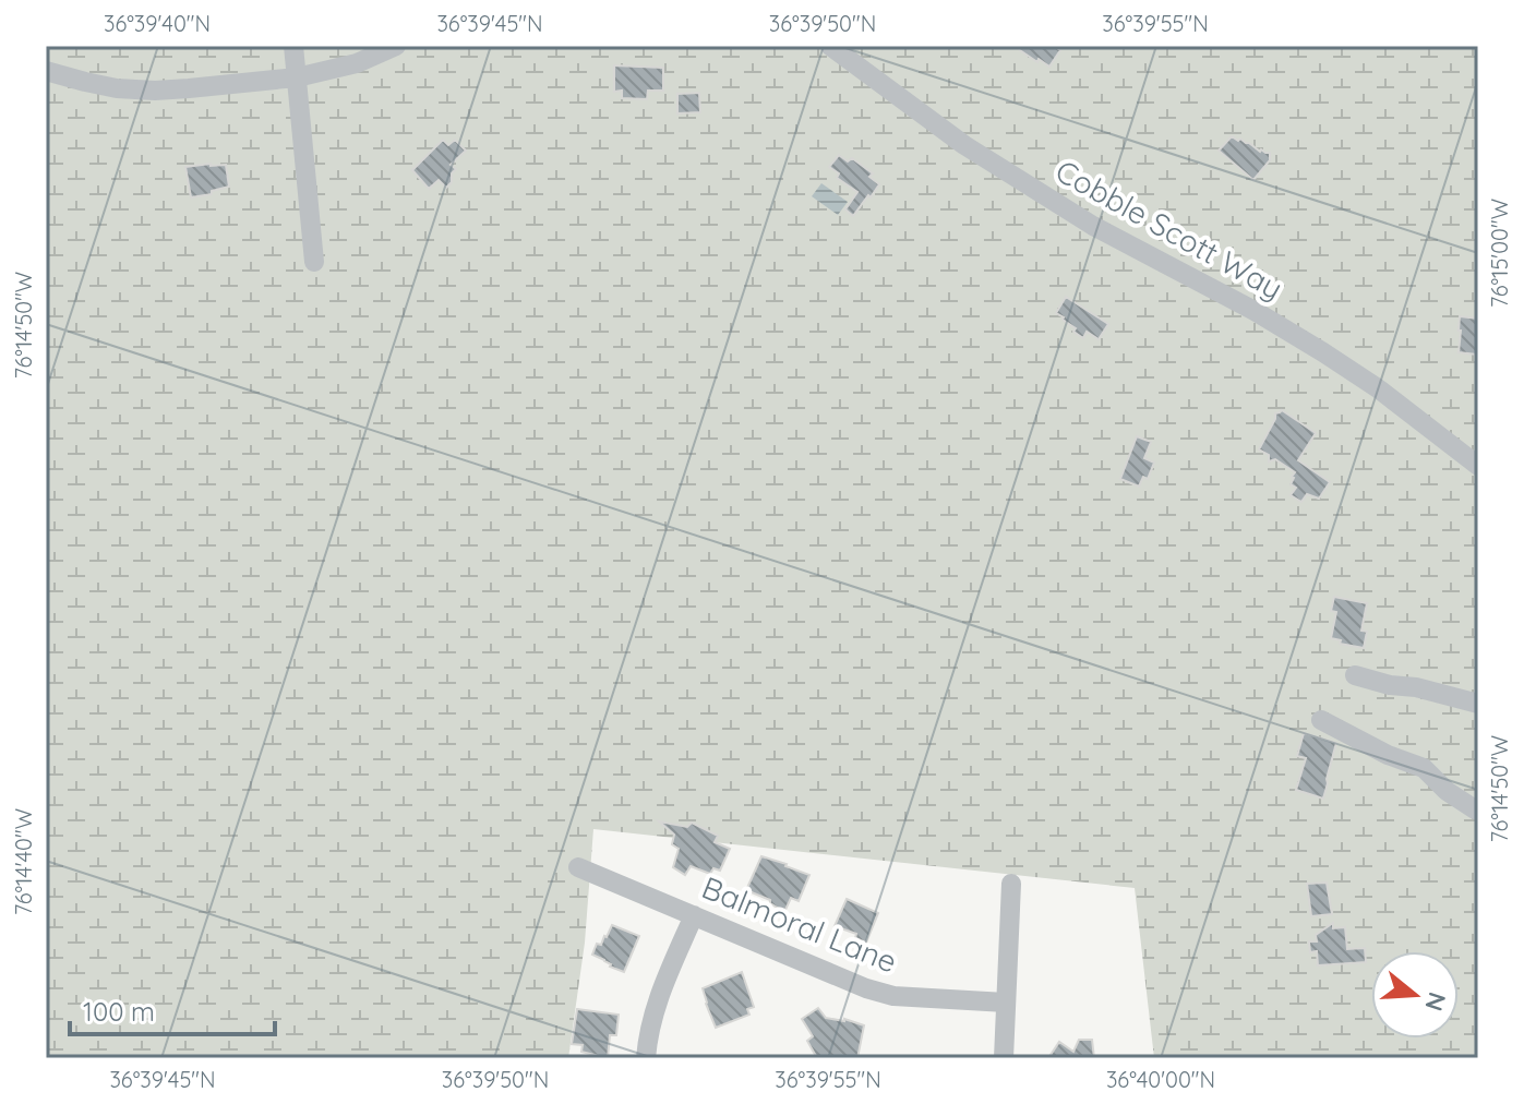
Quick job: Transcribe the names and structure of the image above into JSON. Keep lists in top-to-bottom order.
{
  "streets": {
    "street": ["Cobble Scott Way", "Balmoral Lane"]
  },
  "scale_bar": "100 m",
  "north": "right",
  "coordinates": [
    "36°39'40\"N",
    "36°39'45\"N",
    "36°39'50\"N",
    "36°39'55\"N",
    "76°15'00\"W",
    "76°14'50\"W",
    "76°14'40\"W",
    "36°40'00\"N"
  ]
}
